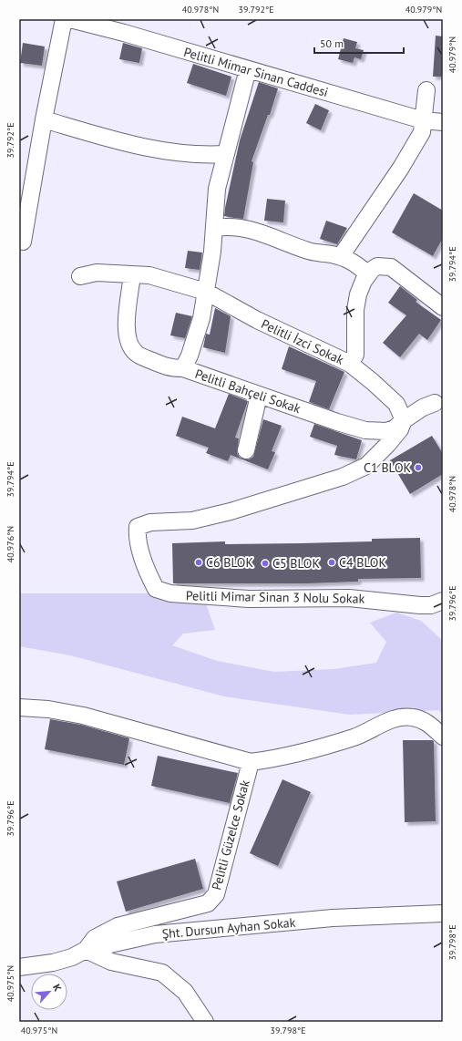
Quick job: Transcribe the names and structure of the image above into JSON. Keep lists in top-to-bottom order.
{
  "streets": {
    "street": [
      "Pelitli Mimar Sinan Caddesi",
      "Pelitli İzci Sokak",
      "Pelitli Bahçeli Sokak",
      "Pelitli Mimar Sinan 3 Nolu Sokak",
      "Pelitli Güzelce Sokak",
      "Şht. Dursun Ayhan Sokak"
    ]
  },
  "crossings": [
    ["Pelitli Mimar Sinan Caddesi", "Pelitli Bahçeli Sokak"],
    ["Pelitli İzci Sokak", "Pelitli Bahçeli Sokak"],
    ["Pelitli Bahçeli Sokak", "Pelitli Mimar Sinan 3 Nolu Sokak"],
    ["Pelitli Güzelce Sokak", "Şht. Dursun Ayhan Sokak"]
  ],
  "places": [
    "C1 BLOK",
    "C6 BLOK",
    "C4 BLOK",
    "C5 BLOK"
  ],
  "scale_bar": "50 m",
  "north": "top right",
  "coordinates": [
    "40.978°N",
    "39.792°E",
    "40.979°N",
    "39.794°E",
    "40.976°N",
    "39.796°E",
    "39.798°E",
    "40.975°N"
  ]
}
